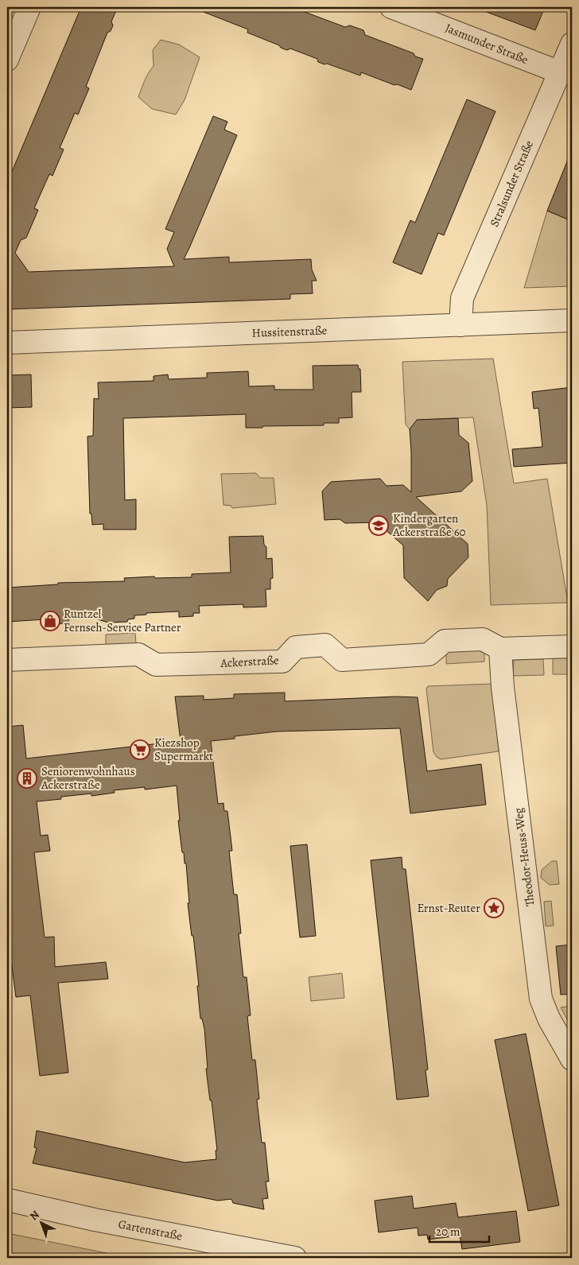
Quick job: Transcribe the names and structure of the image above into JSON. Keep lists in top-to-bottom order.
{
  "streets": {
    "street": [
      "Jasmunder Straße",
      "Stralsunder Straße",
      "Hussitenstraße",
      "Ackerstraße",
      "Theodor-Heuss-Weg",
      "Gartenstraße"
    ]
  },
  "crossings": [
    ["Jasmunder Straße", "Stralsunder Straße"],
    ["Stralsunder Straße", "Hussitenstraße"],
    ["Ackerstraße", "Theodor-Heuss-Weg"]
  ],
  "places": {
    "school or university": ["Kindergarten Ackerstraße 60"],
    "shop": ["Runtzel Fernseh-Service Partner"],
    "supermarket": ["Kiezshop Supermarkt"],
    "building": ["Seniorenwohnhaus Ackerstraße"],
    "place": ["Ernst-Reuter"]
  },
  "scale_bar": "20 m",
  "north": "top left"
}
